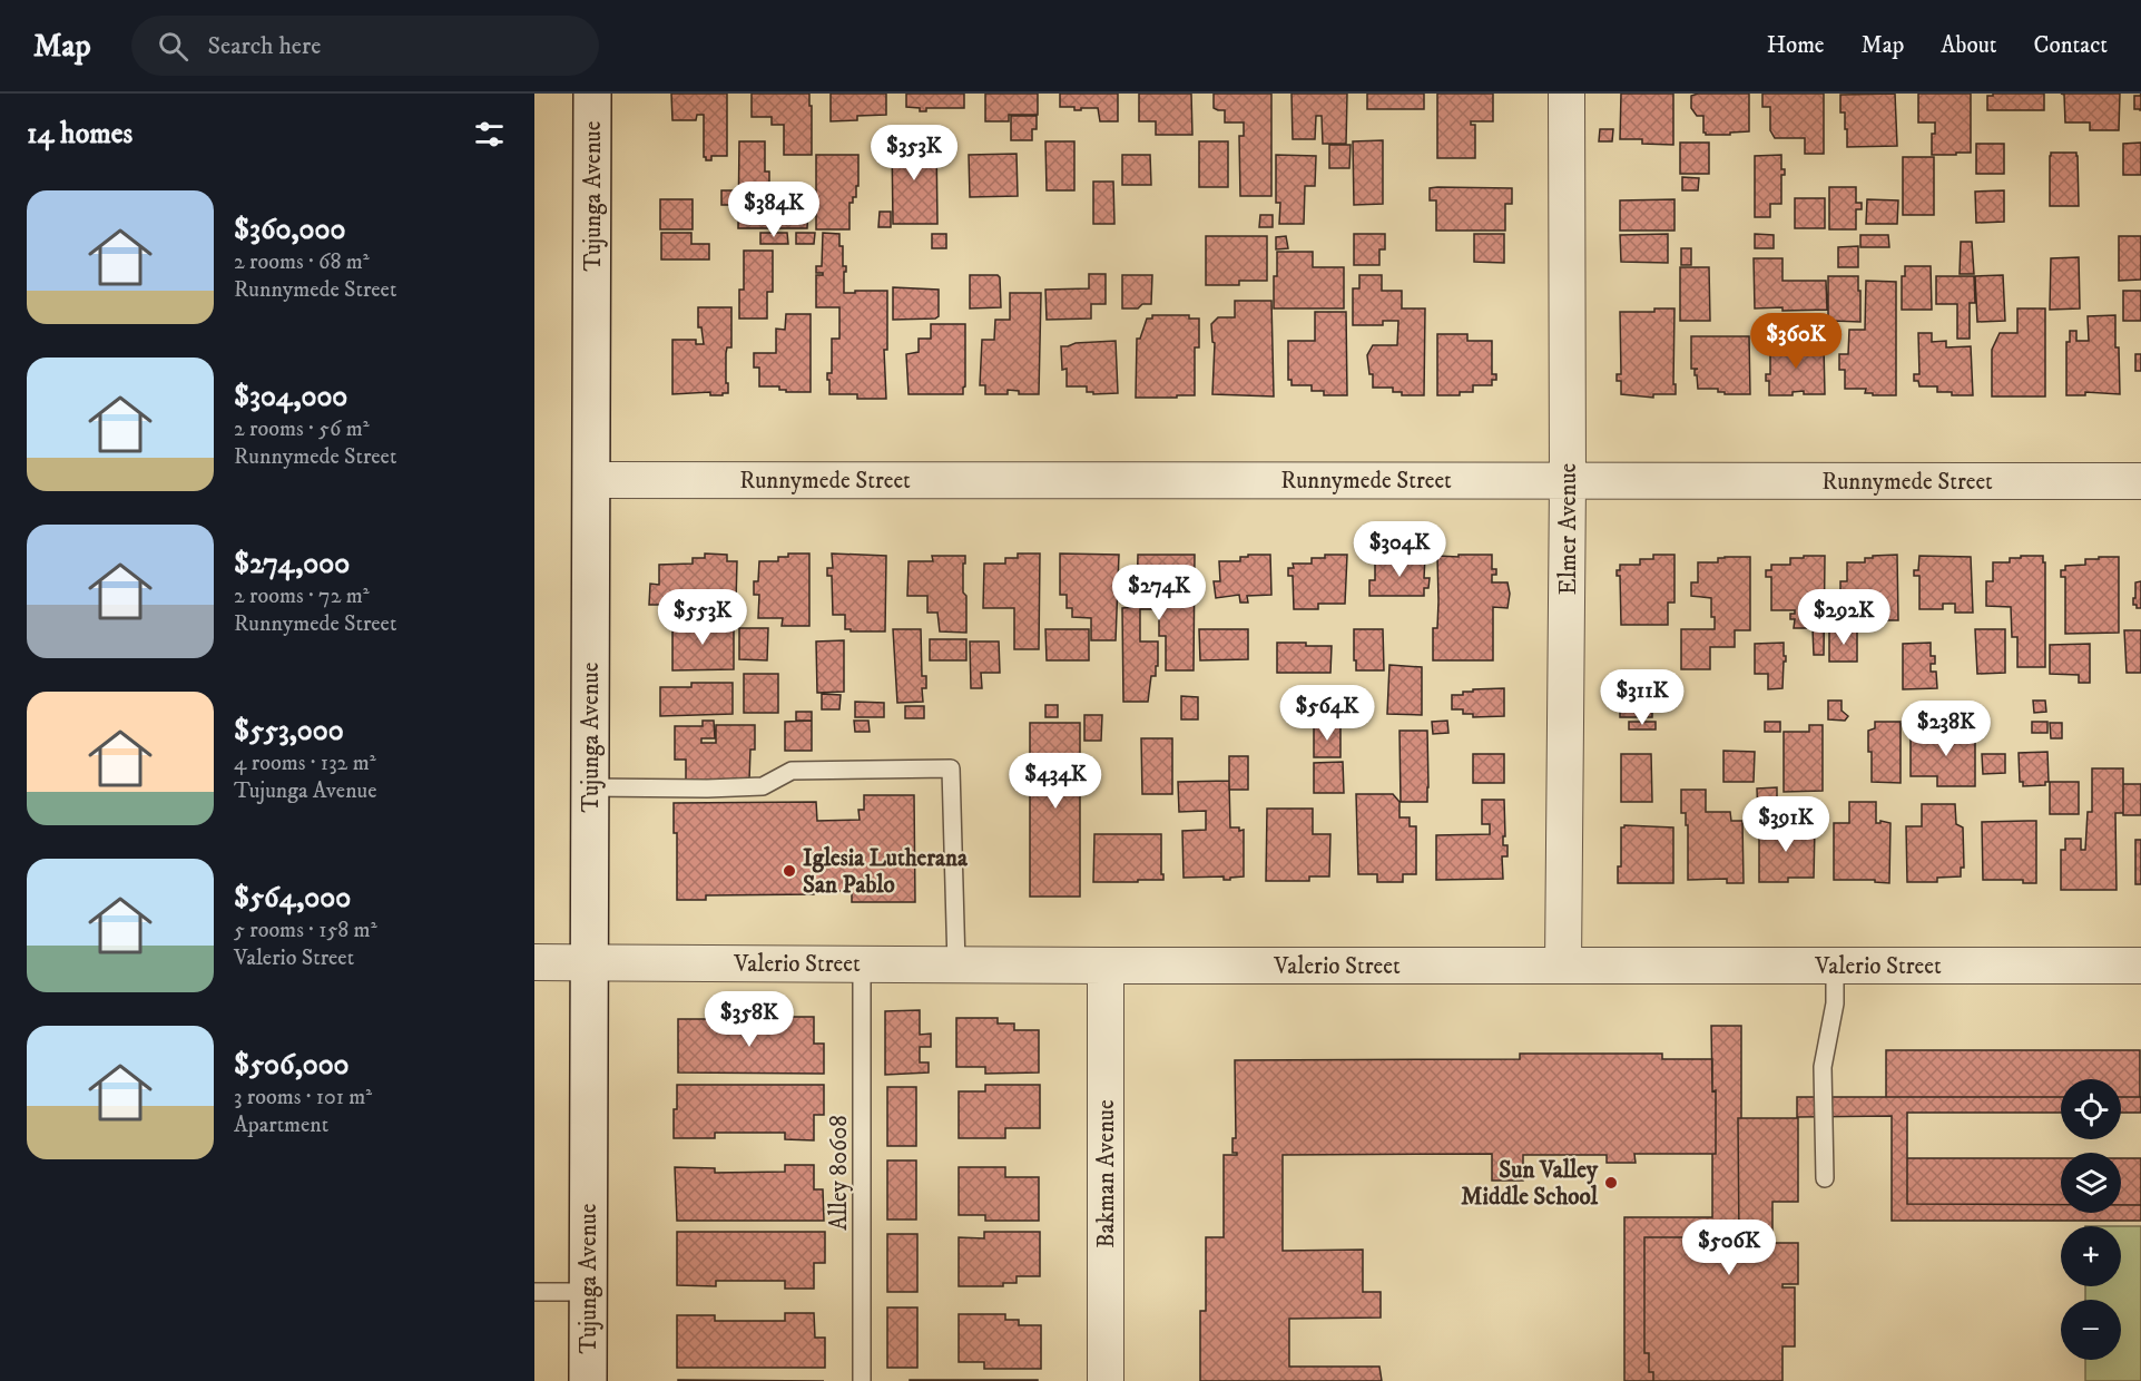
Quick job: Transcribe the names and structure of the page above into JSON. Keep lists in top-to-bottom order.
{
  "streets": {
    "street": [
      "Tujunga Avenue",
      "Runnymede Street",
      "Elmer Avenue",
      "Valerio Street",
      "Bakman Avenue"
    ],
    "lane": ["Alley 80608"]
  },
  "crossings": [
    ["Tujunga Avenue", "Runnymede Street"],
    ["Tujunga Avenue", "Valerio Street"],
    ["Runnymede Street", "Elmer Avenue"],
    ["Elmer Avenue", "Valerio Street"],
    ["Valerio Street", "Alley 80608"],
    ["Valerio Street", "Bakman Avenue"]
  ],
  "places": ["Iglesia Lutherana San Pablo", "Sun Valley Middle School"],
  "page": {
    "header": "Map",
    "search": "Search here",
    "nav": [
      "Home",
      "Map",
      "About",
      "Contact"
    ],
    "heading": "14 homes",
    "price": [
      "$353K",
      "$384K",
      "$360K",
      "$304K",
      "$274K",
      "$553K",
      "$292K",
      "$311K",
      "$564K",
      "$238K",
      "$434K",
      "$391K",
      "$358K",
      "$506K"
    ],
    "list": [
      {
        "name": "$360,000",
        "note": "2 rooms · 68 m² · Runnymede Street"
      },
      {
        "name": "$304,000",
        "note": "2 rooms · 56 m² · Runnymede Street"
      },
      {
        "name": "$274,000",
        "note": "2 rooms · 72 m² · Runnymede Street"
      },
      {
        "name": "$553,000",
        "note": "4 rooms · 132 m² · Tujunga Avenue"
      },
      {
        "name": "$564,000",
        "note": "5 rooms · 158 m² · Valerio Street"
      },
      {
        "name": "$506,000",
        "note": "3 rooms · 101 m² · Apartment"
      }
    ],
    "map_buttons": ["+", "−"]
  }
}
